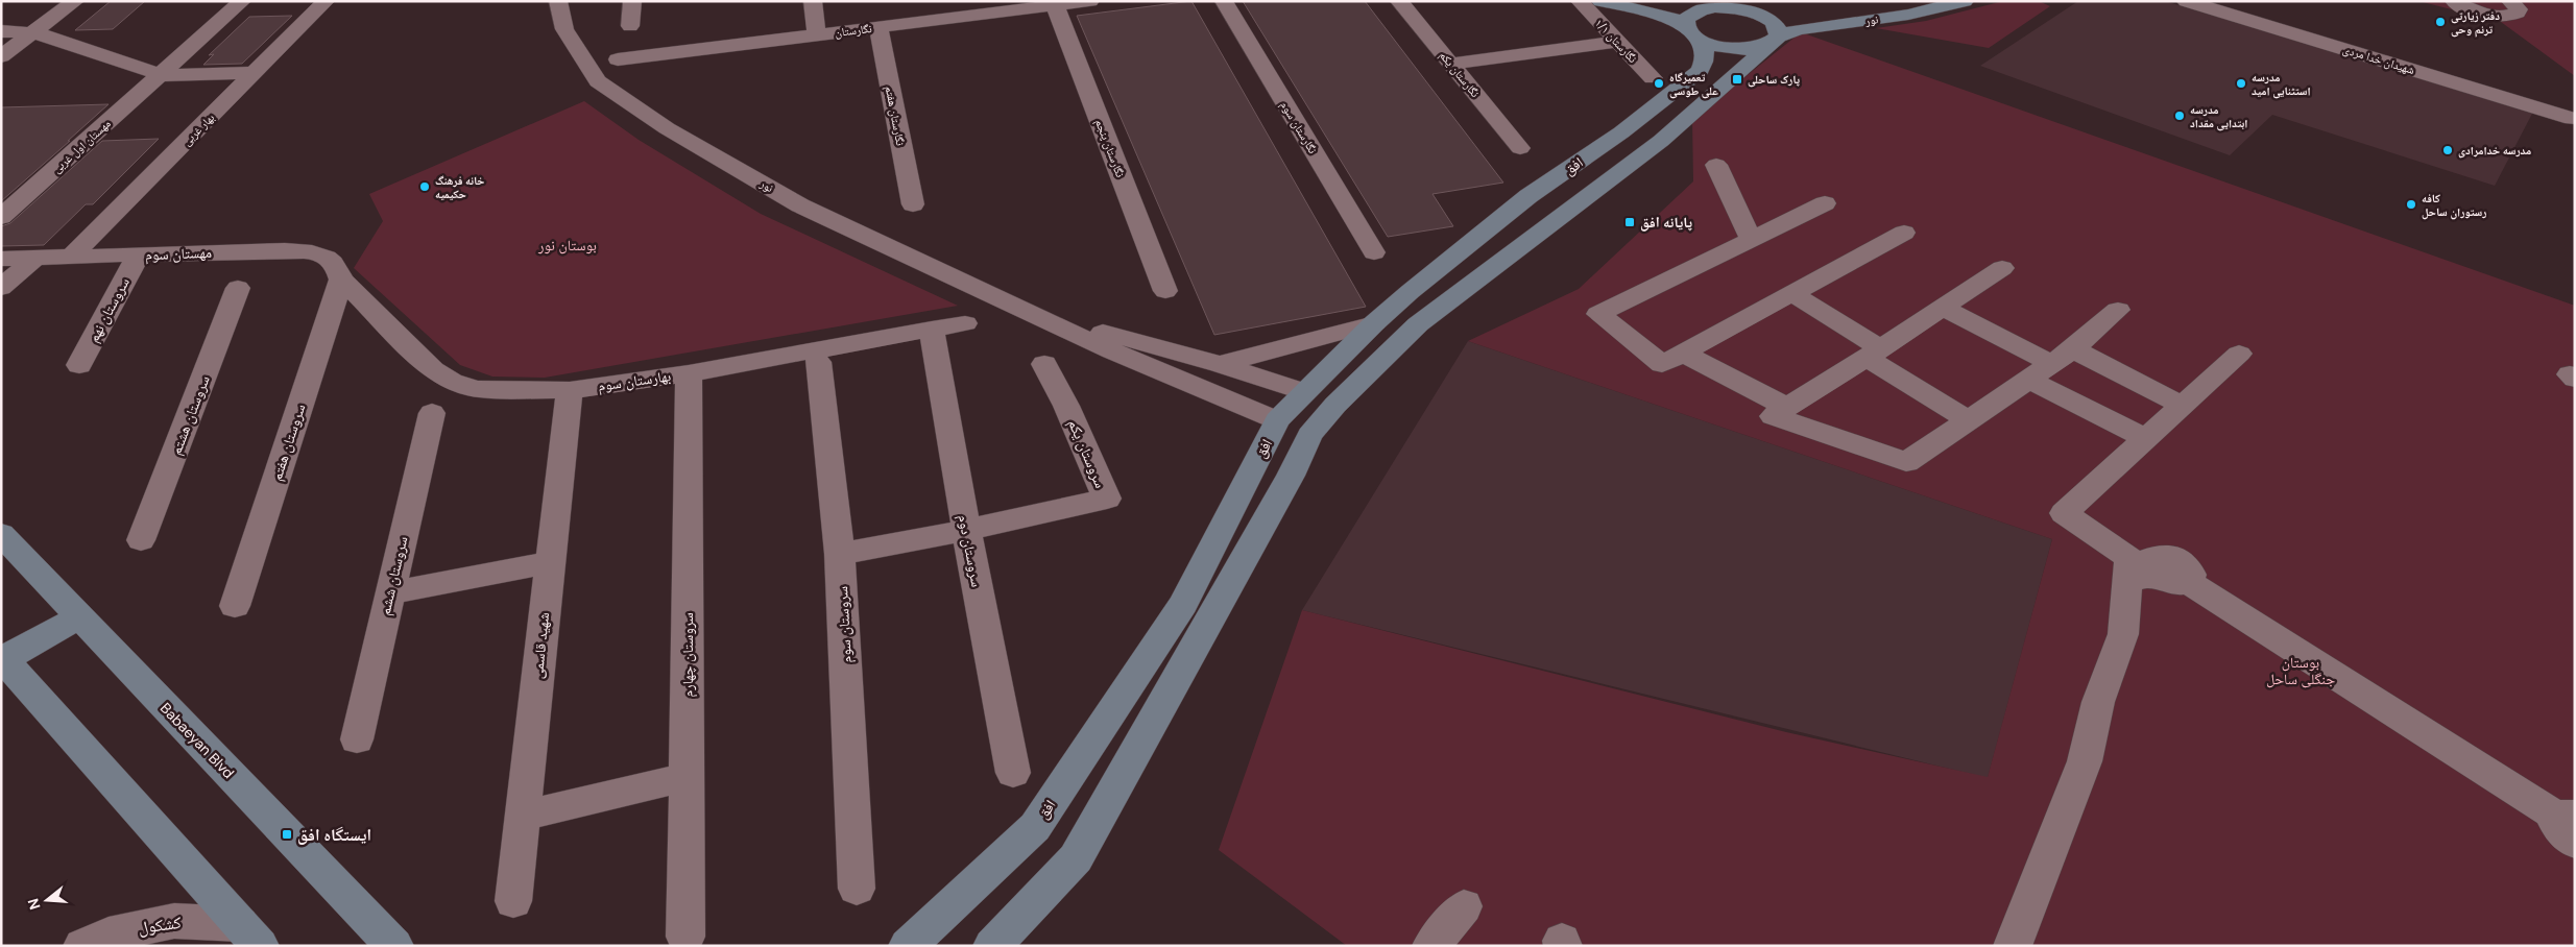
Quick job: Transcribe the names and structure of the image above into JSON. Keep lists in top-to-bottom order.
{
  "streets": {
    "main road": ["نور", "افق", "Babaeyan Blvd"],
    "street": [
      "نگارستان",
      "نگارستان ۱/۱",
      "شهیدان خدا مردی",
      "نگارستان یکم",
      "نگارستان هفتم",
      "نگارستان سوم",
      "بهار غربی",
      "مهستان اول غربی",
      "نگارستان پنجم",
      "مهستان سوم",
      "سروستان نهم",
      "بهارستان سوم",
      "سروستان هشتم",
      "سروستان هفتم",
      "سروستان یکم",
      "سروستان دوم",
      "سروستان ششم",
      "سروستان سوم",
      "شهید قاسمی",
      "سروستان چهارم",
      "کشکول"
    ]
  },
  "crossings": [
    ["نور", "افق"],
    ["نگارستان", "نگارستان هفتم"],
    ["نگارستان", "نگارستان پنجم"],
    ["بهار غربی", "مهستان سوم"],
    ["مهستان سوم", "سروستان نهم"],
    ["مهستان سوم", "بهارستان سوم"],
    ["مهستان سوم", "سروستان هفتم"],
    ["بهارستان سوم", "سروستان هفتم"],
    ["بهارستان سوم", "سروستان دوم"],
    ["بهارستان سوم", "شهید قاسمی"],
    ["بهارستان سوم", "سروستان چهارم"],
    ["سروستان یکم", "سروستان دوم"]
  ],
  "parks": ["بوستان نور", "بوستان جنگلی ساحل"],
  "places": {
    "other": [
      "دفتر زیارتی ترنم وحی",
      "تعمیرگاه علی طوسی",
      "مدرسه استثنایی امید",
      "مدرسه ابتدایی مقداد",
      "مدرسه خدامرادی",
      "خانه فرهنگ حکیمیه",
      "کافه رستوران ساحل"
    ],
    "transit": ["پارک ساحلی", "پایانه افق", "ایستگاه افق"]
  },
  "north": "left"
}
